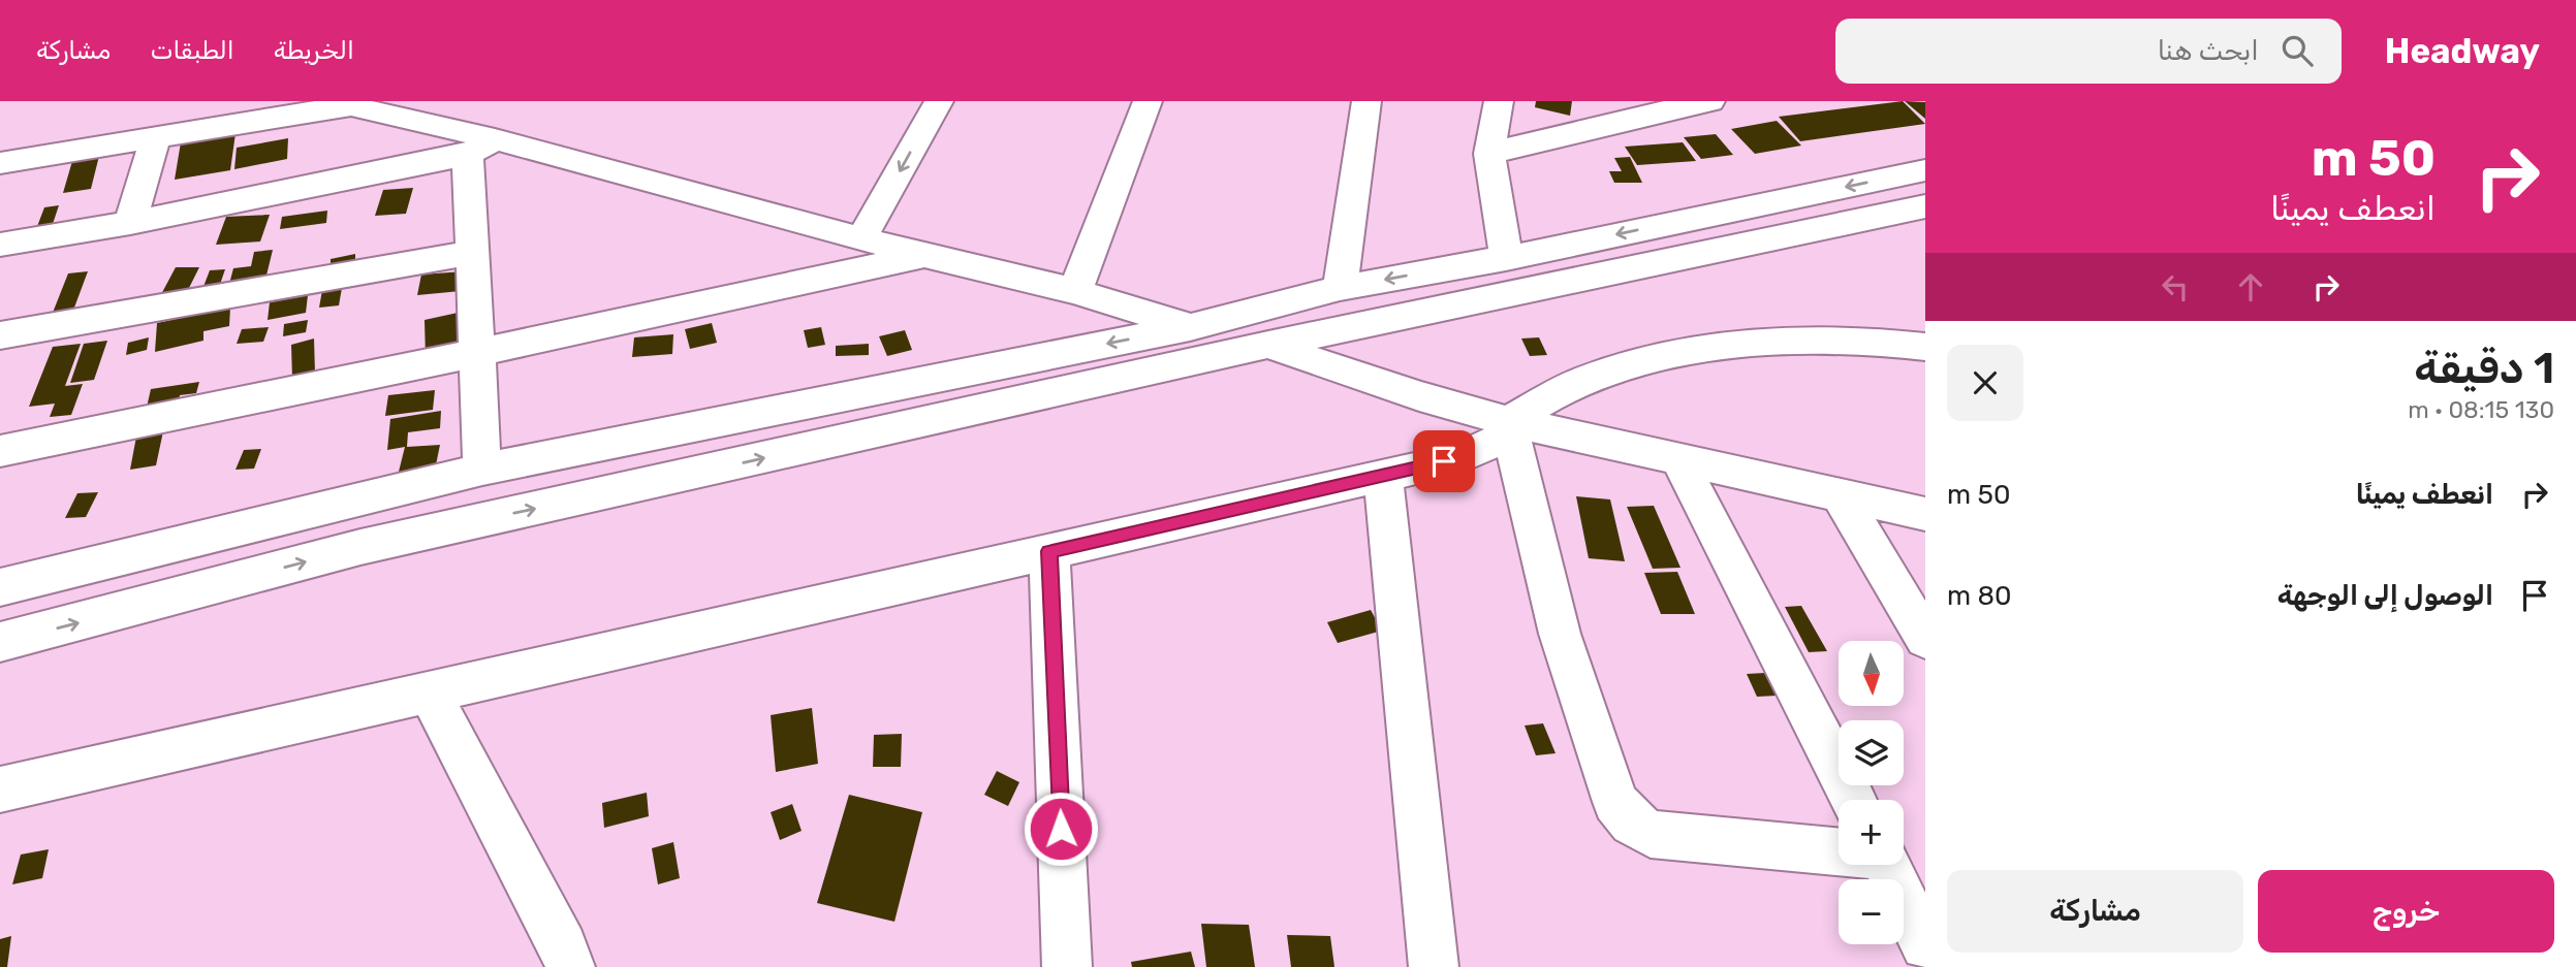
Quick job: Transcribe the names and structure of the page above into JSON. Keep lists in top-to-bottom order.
{
  "north": "bottom",
  "page": {
    "header": "Headway",
    "search": "ابحث هنا",
    "nav": ["الخريطة", "الطبقات", "مشاركة"],
    "turn": ["50 m", "انعطف يمينًا"],
    "heading": ["1 دقيقة", "130 m · 08:15"],
    "list": [
      {
        "name": "انعطف يمينًا",
        "value": "50 m"
      },
      {
        "name": "الوصول إلى الوجهة",
        "value": "80 m"
      }
    ],
    "map_buttons": ["+", "−"],
    "buttons": ["خروج", "مشاركة"]
  }
}
